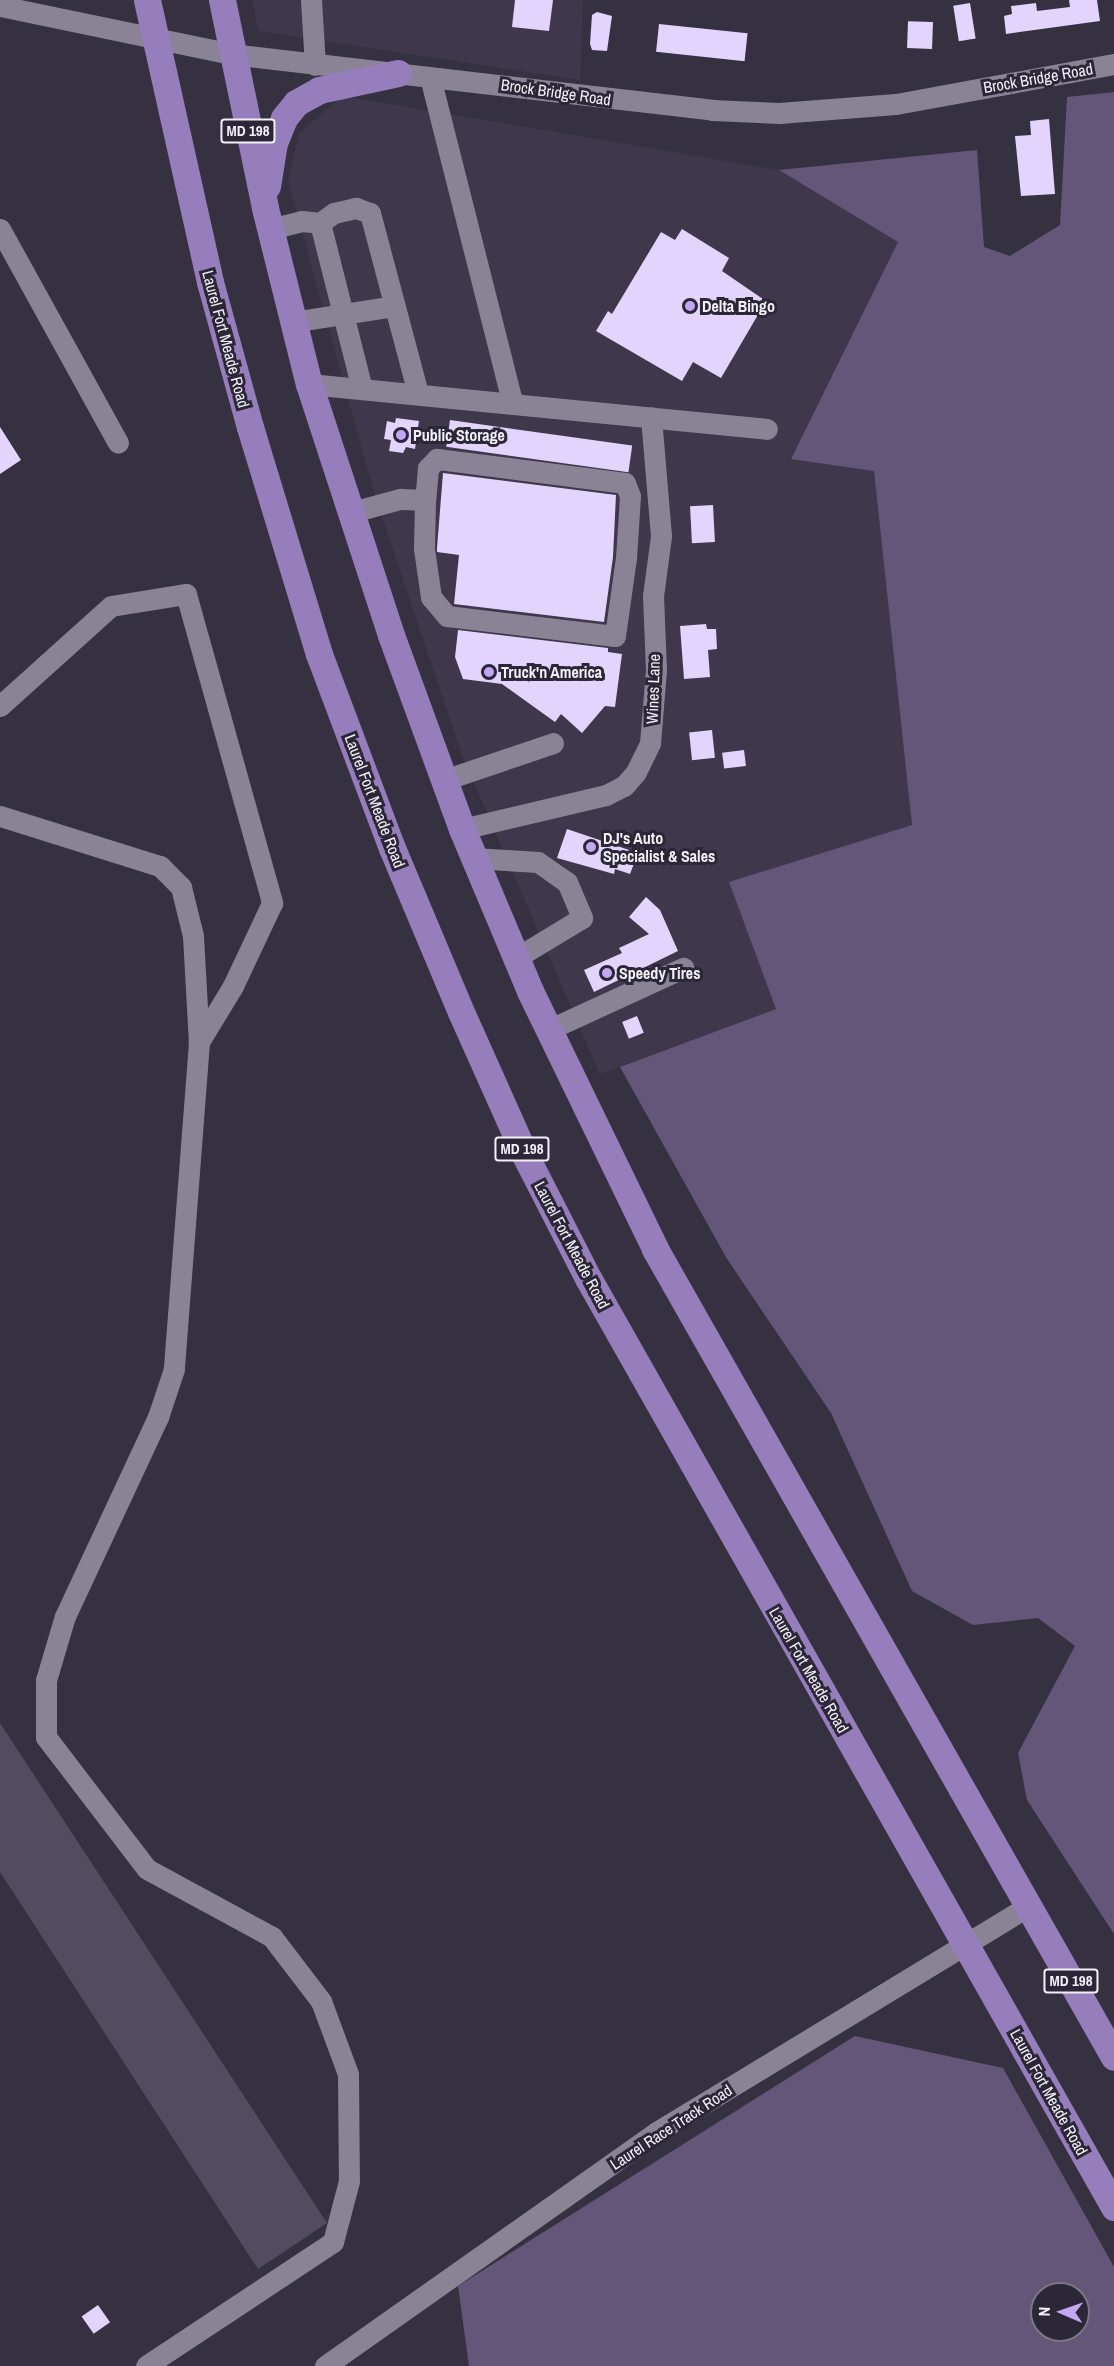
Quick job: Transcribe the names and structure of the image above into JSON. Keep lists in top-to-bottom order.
{
  "streets": {
    "main road": ["MD 198", "Laurel Fort Meade Road"],
    "street": ["Brock Bridge Road", "Wines Lane", "Laurel Race Track Road"]
  },
  "crossings": [
    ["Brock Bridge Road", "MD 198"],
    ["Brock Bridge Road", "Laurel Fort Meade Road"],
    ["MD 198", "Wines Lane"],
    ["MD 198", "Laurel Race Track Road"],
    ["Laurel Fort Meade Road", "Laurel Race Track Road"]
  ],
  "places": [
    "Delta Bingo",
    "Public Storage",
    "Truck'n America",
    "DJ's Auto Specialist & Sales",
    "Speedy Tires"
  ],
  "north": "left"
}
